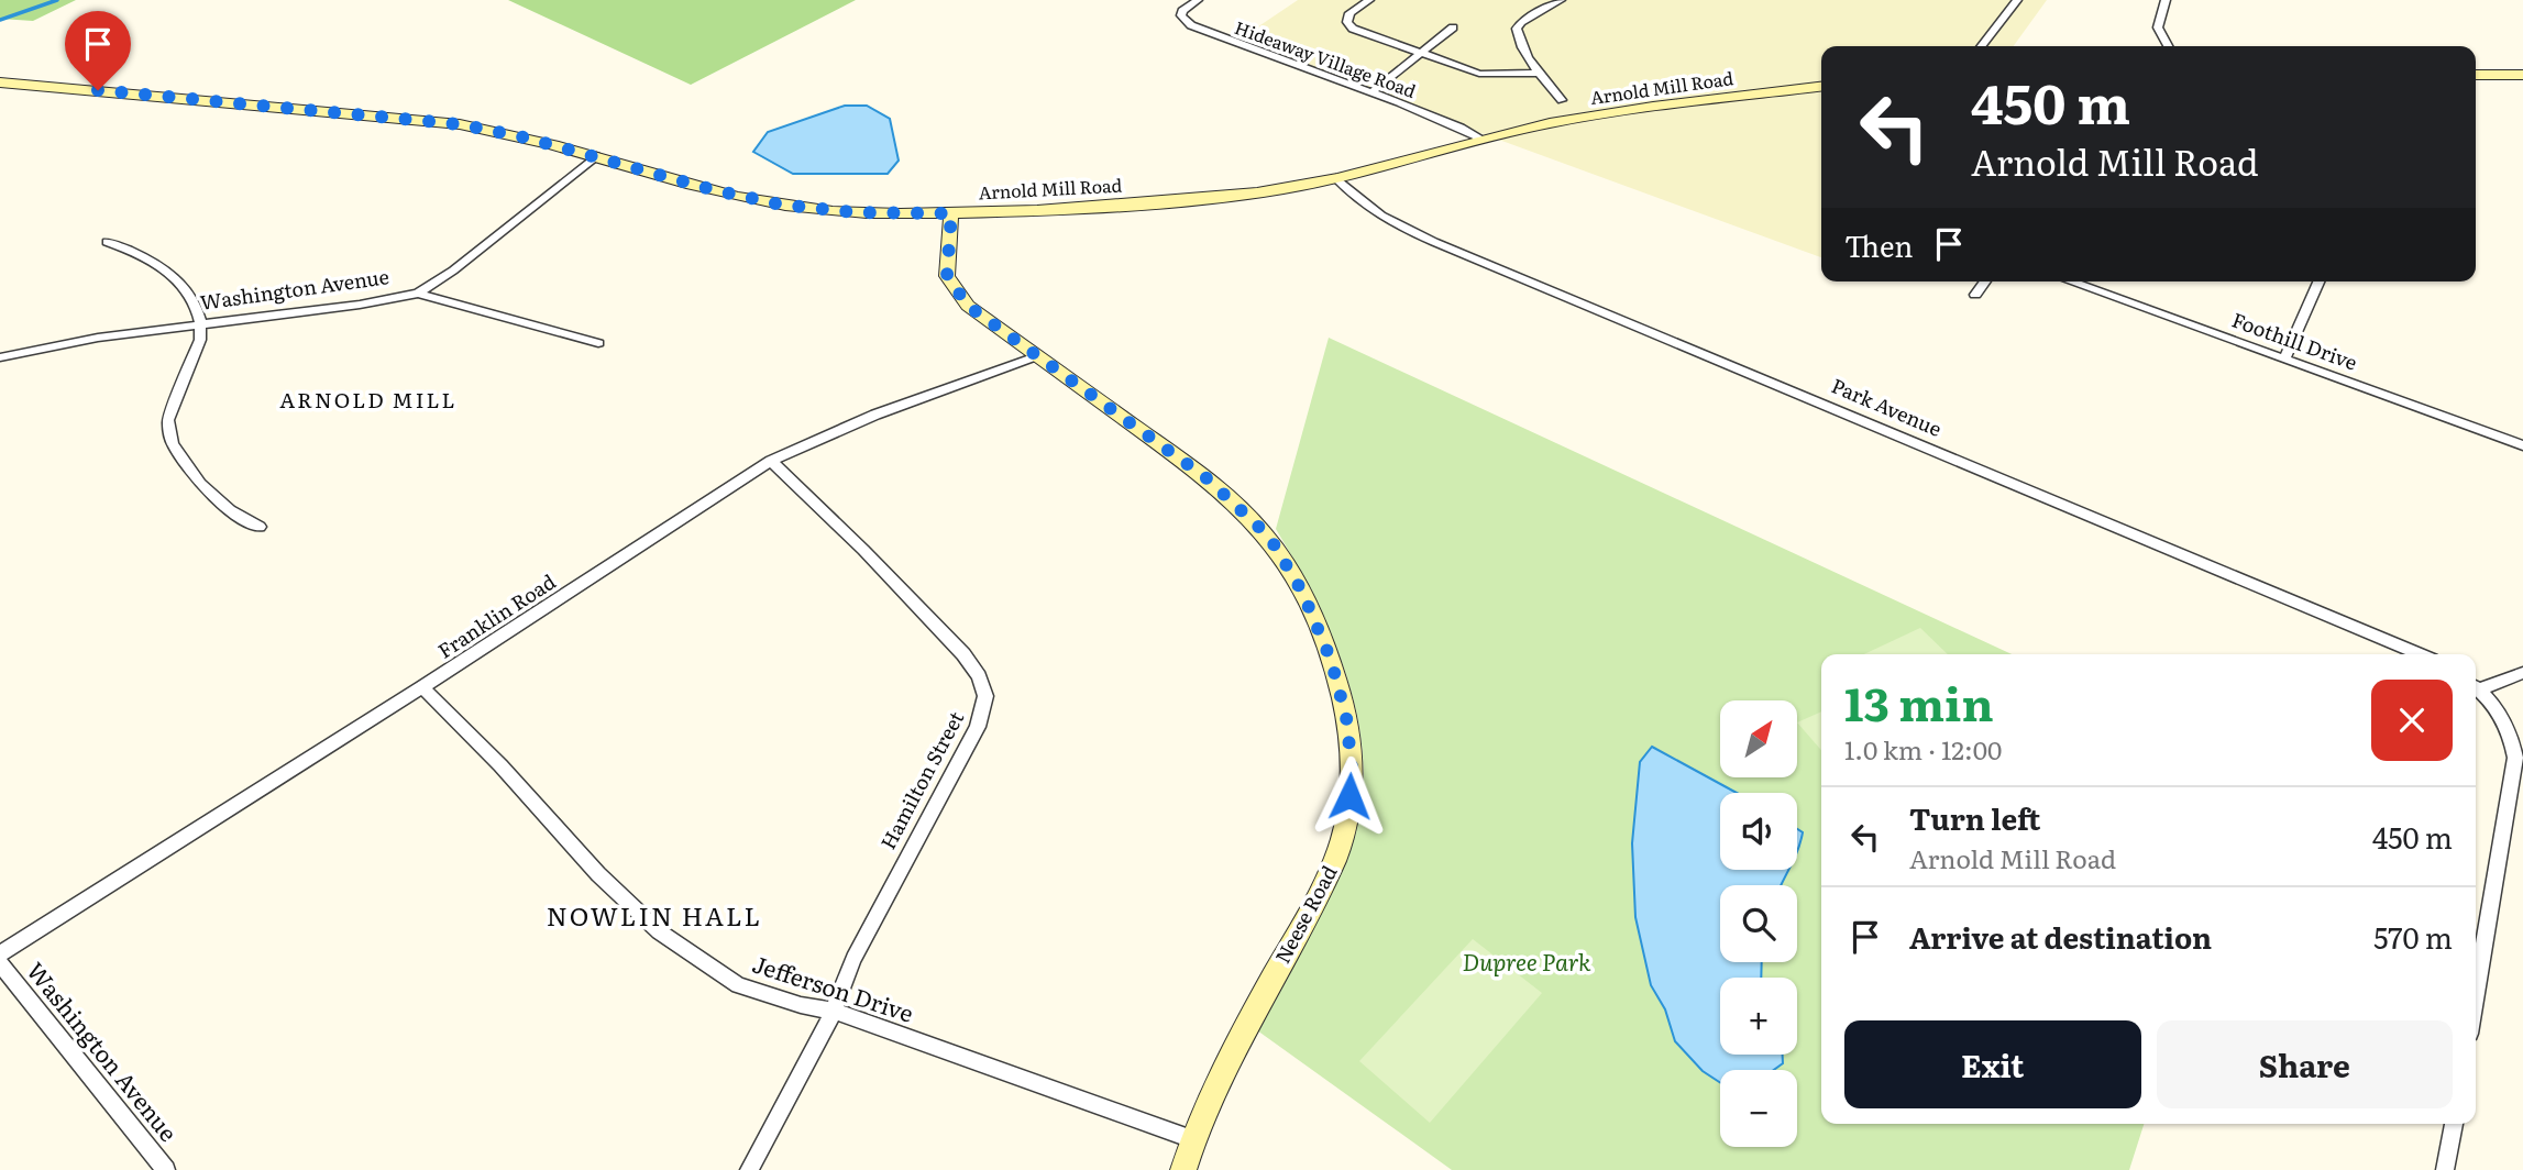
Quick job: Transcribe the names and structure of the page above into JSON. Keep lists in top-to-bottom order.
{
  "streets": {
    "main road": ["Arnold Mill Road", "Neese Road"],
    "street": [
      "Hideaway Village Road",
      "Washington Avenue",
      "Foothill Drive",
      "Park Avenue",
      "Franklin Road",
      "Hamilton Street",
      "Jefferson Drive"
    ]
  },
  "crossings": [
    ["Hideaway Village Road", "Arnold Mill Road"],
    ["Arnold Mill Road", "Washington Avenue"],
    ["Arnold Mill Road", "Park Avenue"],
    ["Arnold Mill Road", "Neese Road"],
    ["Franklin Road", "Hamilton Street"],
    ["Franklin Road", "Neese Road"],
    ["Franklin Road", "Jefferson Drive"],
    ["Hamilton Street", "Jefferson Drive"],
    ["Neese Road", "Jefferson Drive"]
  ],
  "districts": ["ARNOLD MILL", "NOWLIN HALL"],
  "parks": ["Dupree Park"],
  "north": "top right",
  "page": {
    "turn": ["450 m", "Arnold Mill Road"],
    "then": "Then",
    "heading": ["13 min", "1.0 km · 12:00"],
    "map_buttons": ["+", "−"],
    "list": [
      {
        "name": "Turn left",
        "note": "Arnold Mill Road",
        "value": "450 m"
      },
      {
        "name": "Arrive at destination",
        "value": "570 m"
      }
    ],
    "buttons": ["Exit", "Share"]
  }
}
